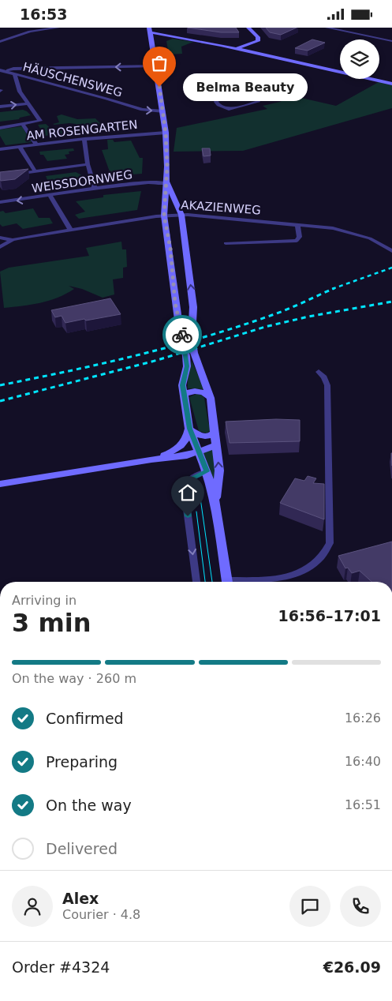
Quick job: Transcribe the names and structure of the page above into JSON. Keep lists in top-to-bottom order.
{
  "streets": {
    "street": [
      "HÄUSCHENSWEG",
      "AM ROSENGARTEN",
      "WEISSDORNWEG",
      "AKAZIENWEG"
    ]
  },
  "places": ["Belma Beauty"],
  "page": {
    "status": "16:53",
    "bubble": "Belma Beauty",
    "heading": ["3 min", "Arriving in", "16:56–17:01"],
    "panel": [
      "Alex",
      "Courier · 4.8",
      "Order #4324",
      "€26.09"
    ],
    "bar": "On the way · 260 m",
    "list": [
      ["Confirmed", "16:26"],
      ["Preparing", "16:40"],
      ["On the way", "16:51"],
      "Delivered"
    ]
  }
}
